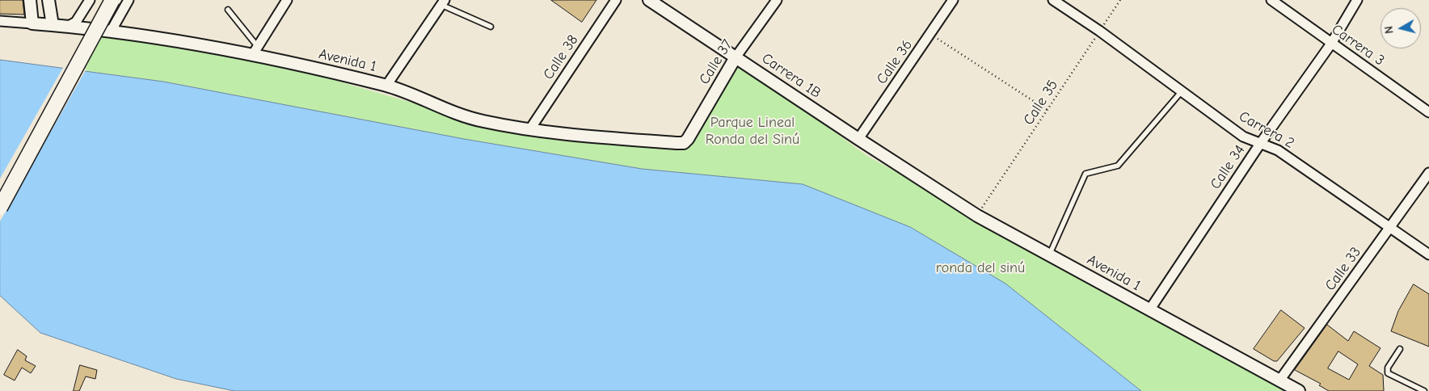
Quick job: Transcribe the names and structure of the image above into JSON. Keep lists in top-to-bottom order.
{
  "streets": {
    "street": [
      "Carrera 3",
      "Calle 38",
      "Avenida 1",
      "Calle 37",
      "Calle 36",
      "Carrera 1B",
      "Carrera 2",
      "Calle 34",
      "Calle 33"
    ],
    "path": ["Calle 35"]
  },
  "crossings": [
    ["Carrera 3", "Calle 34"],
    ["Calle 38", "Avenida 1"],
    ["Avenida 1", "Calle 37"],
    ["Avenida 1", "Carrera 1B"],
    ["Avenida 1", "Calle 35"],
    ["Avenida 1", "Calle 34"],
    ["Avenida 1", "Calle 33"],
    ["Calle 37", "Carrera 1B"],
    ["Calle 36", "Carrera 1B"],
    ["Calle 35", "Carrera 2"],
    ["Carrera 2", "Calle 34"],
    ["Carrera 2", "Calle 33"]
  ],
  "parks": ["Parque Lineal Ronda del Sinú", "ronda del sinú"],
  "north": "left"
}
